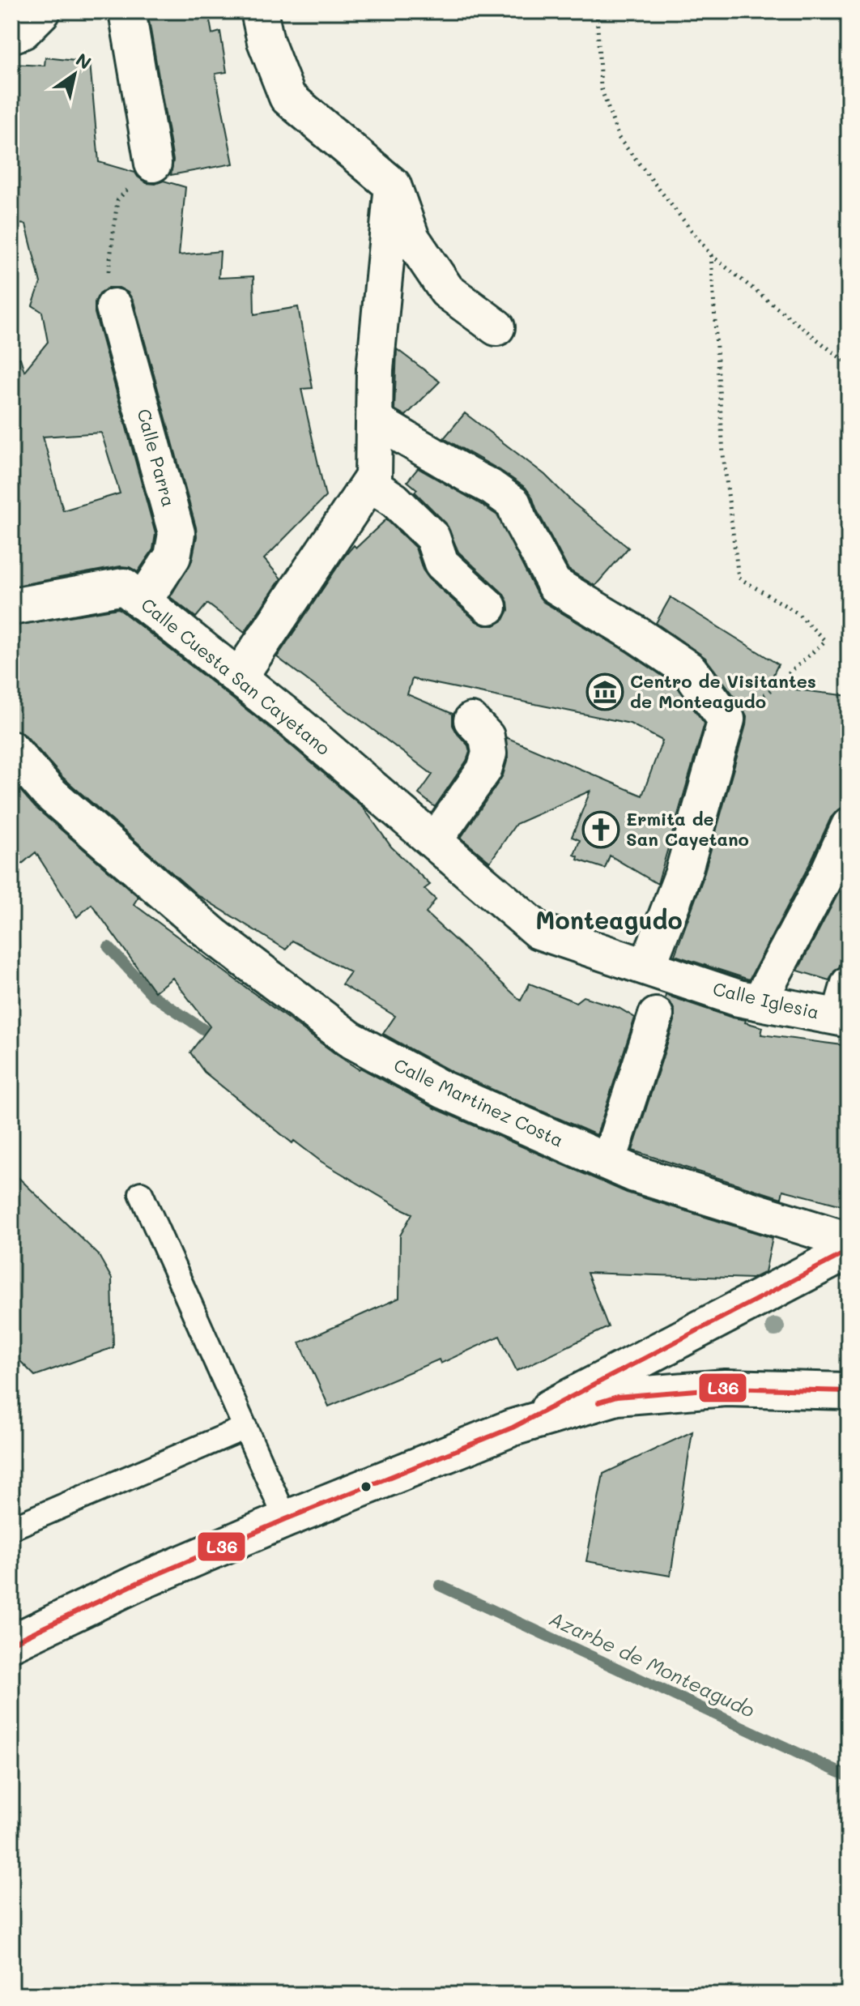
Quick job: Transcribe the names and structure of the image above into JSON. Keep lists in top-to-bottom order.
{
  "streets": {
    "street": [
      "Calle Parra",
      "Calle Cuesta San Cayetano",
      "Calle Iglesia",
      "Calle Martinez Costa"
    ]
  },
  "crossings": [
    ["Calle Parra", "Calle Cuesta San Cayetano"],
    ["Calle Cuesta San Cayetano", "Calle Iglesia"]
  ],
  "districts": ["Monteagudo"],
  "water": ["Azarbe de Monteagudo"],
  "places": {
    "museum": ["Centro de Visitantes de Monteagudo"],
    "church": ["Ermita de San Cayetano"]
  },
  "lines": ["transit line L36"],
  "north": "top right"
}
